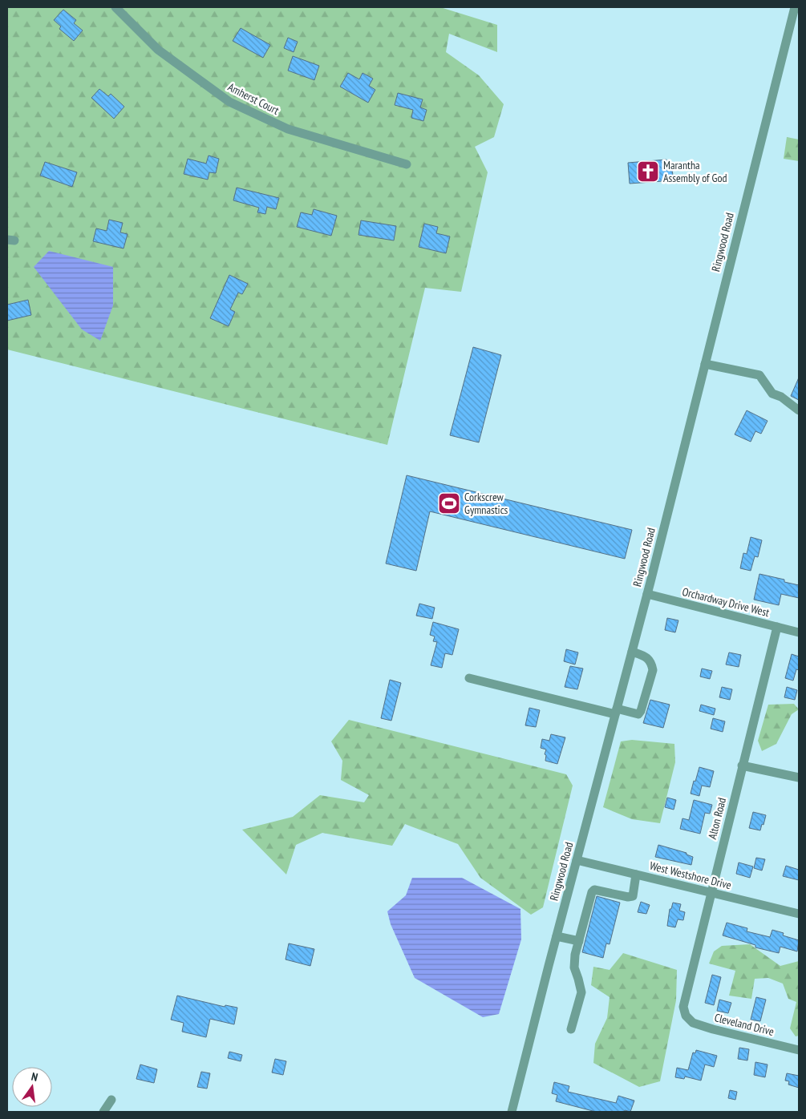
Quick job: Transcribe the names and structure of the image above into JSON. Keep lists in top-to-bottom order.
{
  "streets": {
    "street": [
      "Amherst Court",
      "Ringwood Road",
      "Orchardway Drive West",
      "Alton Road",
      "West Westshore Drive",
      "Cleveland Drive"
    ]
  },
  "crossings": [
    ["Ringwood Road", "Orchardway Drive West"],
    ["Ringwood Road", "West Westshore Drive"],
    ["Orchardway Drive West", "Alton Road"],
    ["Alton Road", "West Westshore Drive"],
    ["Alton Road", "Cleveland Drive"]
  ],
  "places": {
    "church": ["Marantha Assembly of God"],
    "sports": ["Corkscrew Gymnastics"]
  },
  "north": "top"
}
